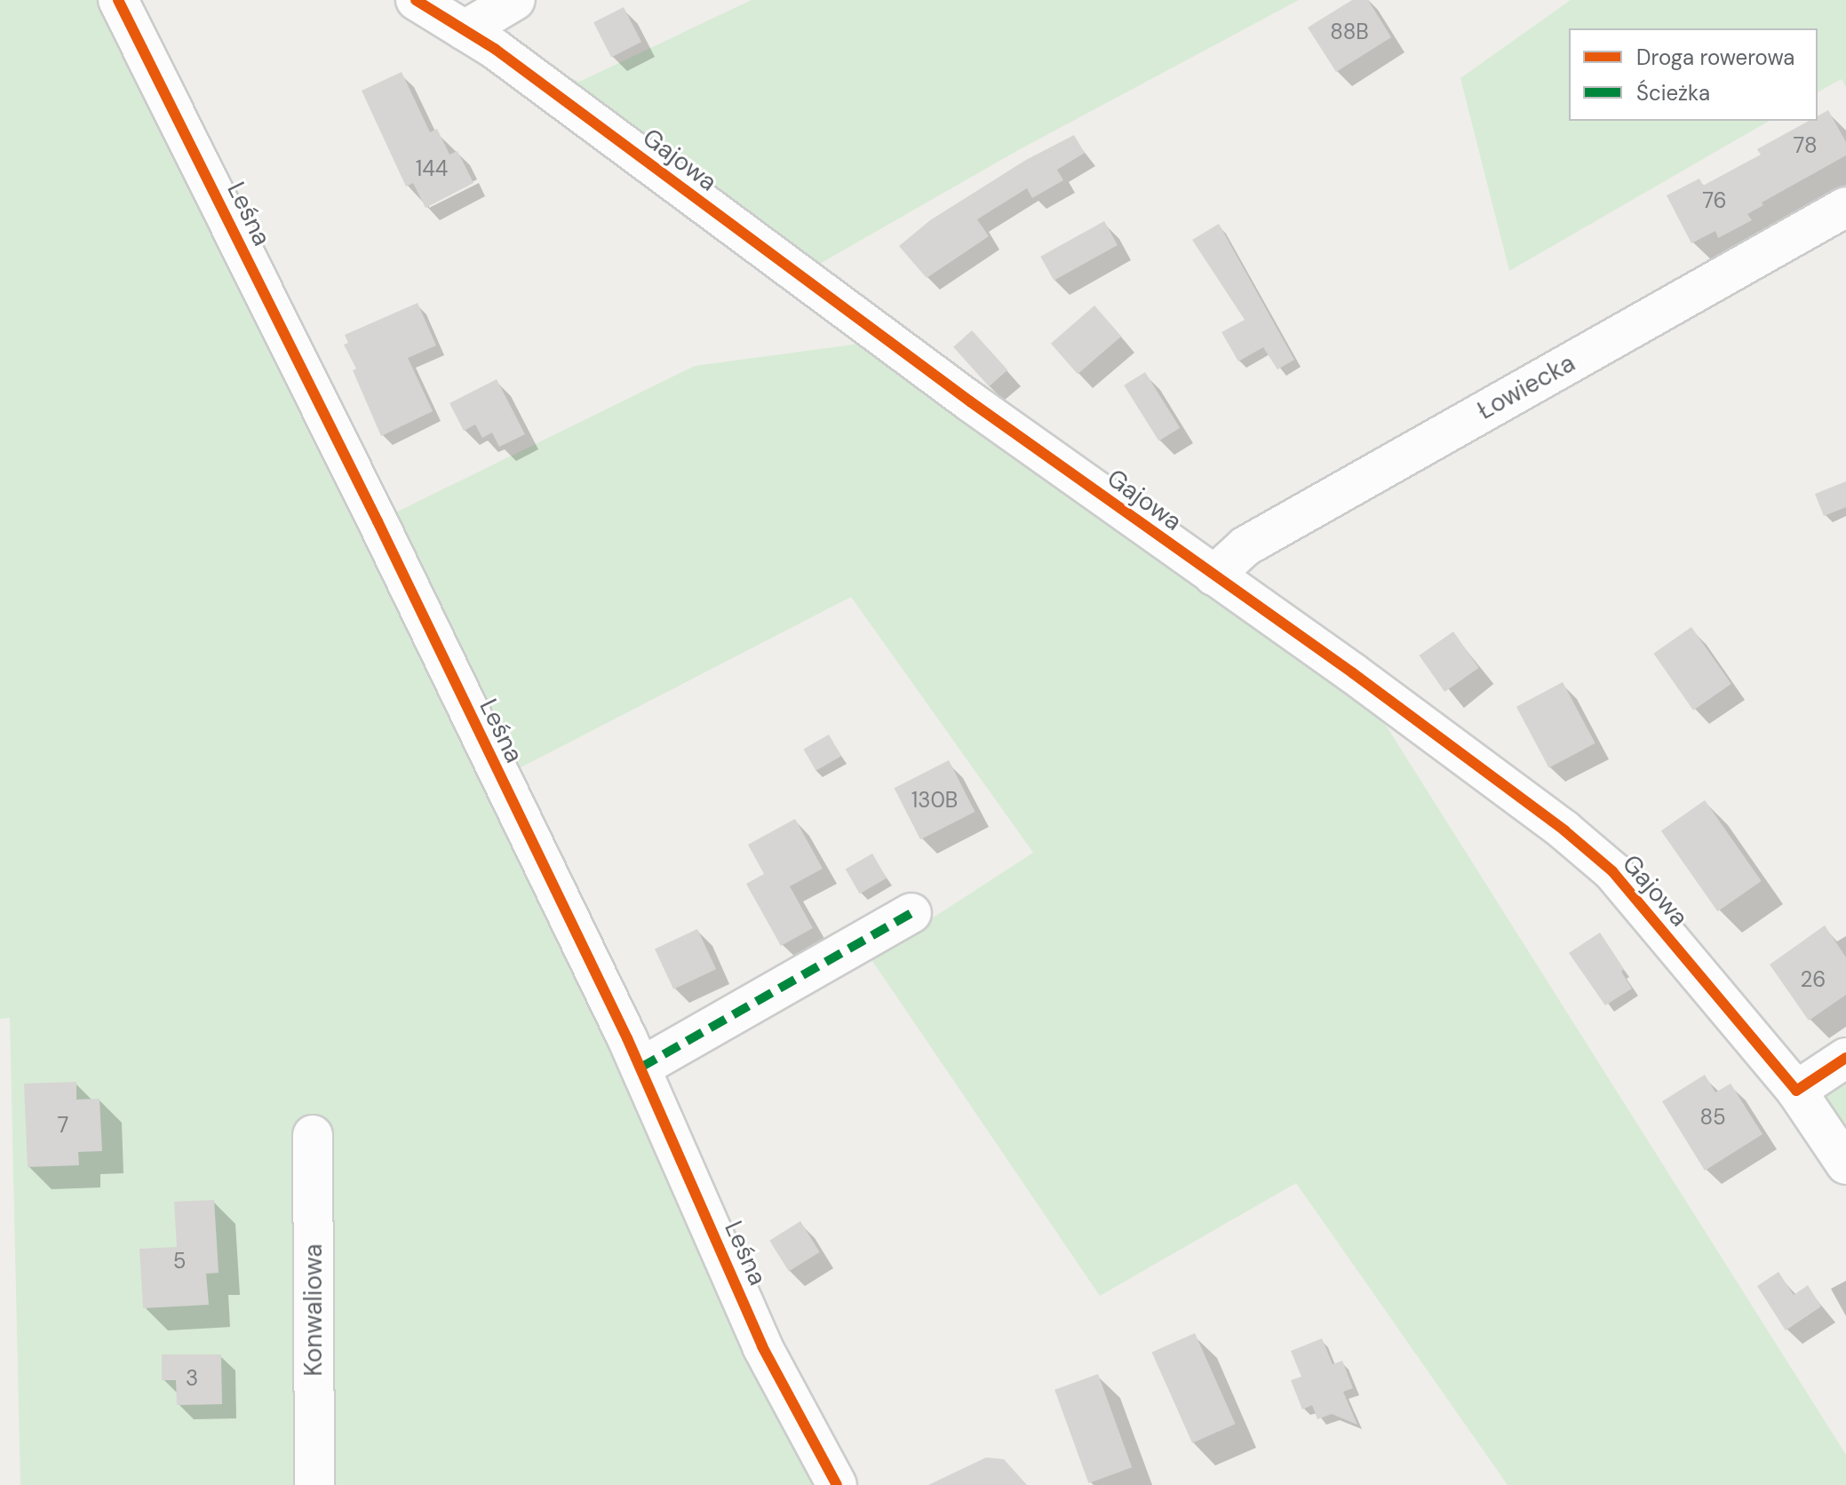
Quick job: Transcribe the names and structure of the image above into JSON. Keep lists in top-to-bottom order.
{
  "streets": {
    "street": [
      "Gajowa",
      "Leśna",
      "Łowiecka",
      "Konwaliowa"
    ]
  },
  "crossings": [
    ["Gajowa", "Łowiecka"]
  ],
  "house_numbers": [
    "88B",
    "78",
    "144",
    "76",
    "130B",
    "26",
    "85",
    "7",
    "5",
    "3"
  ],
  "legend": ["Droga rowerowa", "Ścieżka"]
}
